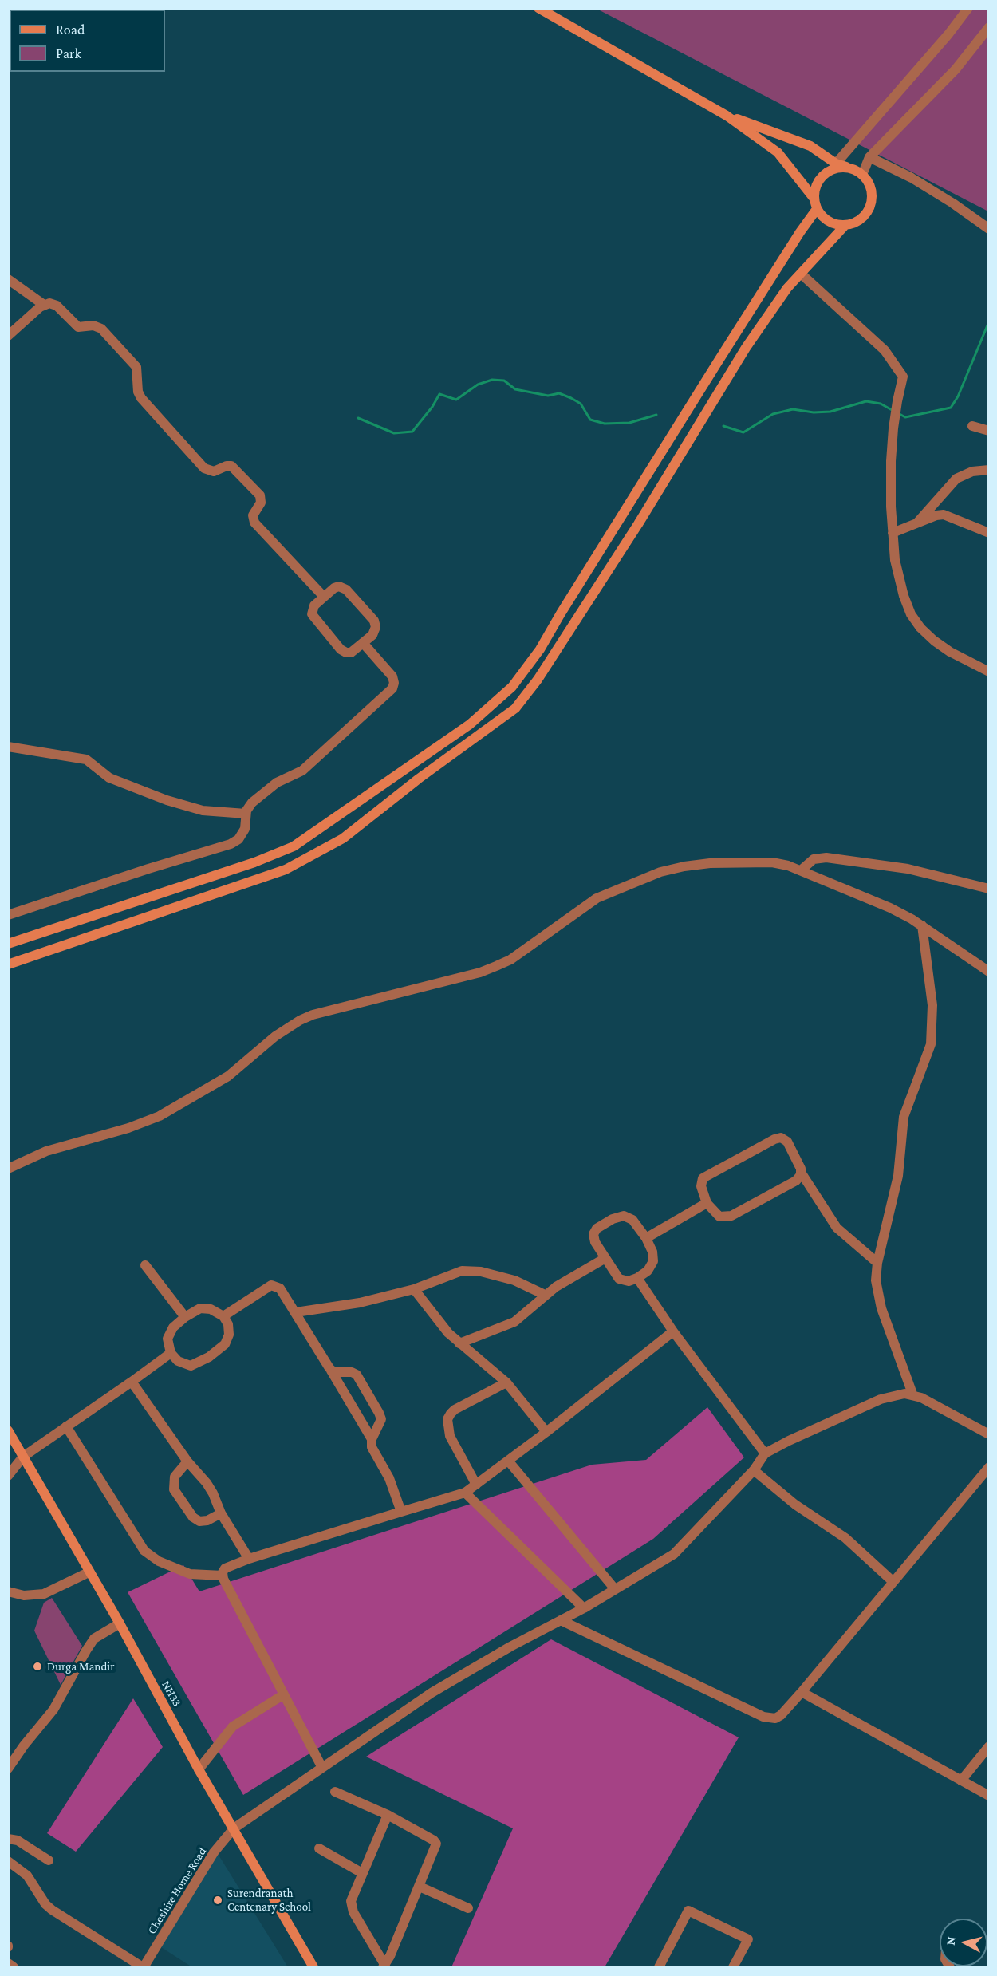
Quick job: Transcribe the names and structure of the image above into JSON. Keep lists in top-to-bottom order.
{
  "streets": {
    "main road": ["NH33"],
    "street": ["Cheshire Home Road"]
  },
  "crossings": [
    ["NH33", "Cheshire Home Road"]
  ],
  "places": ["Durga Mandir", "Surendranath Centenary School"],
  "legend": ["Road", "Park"],
  "north": "left"
}
